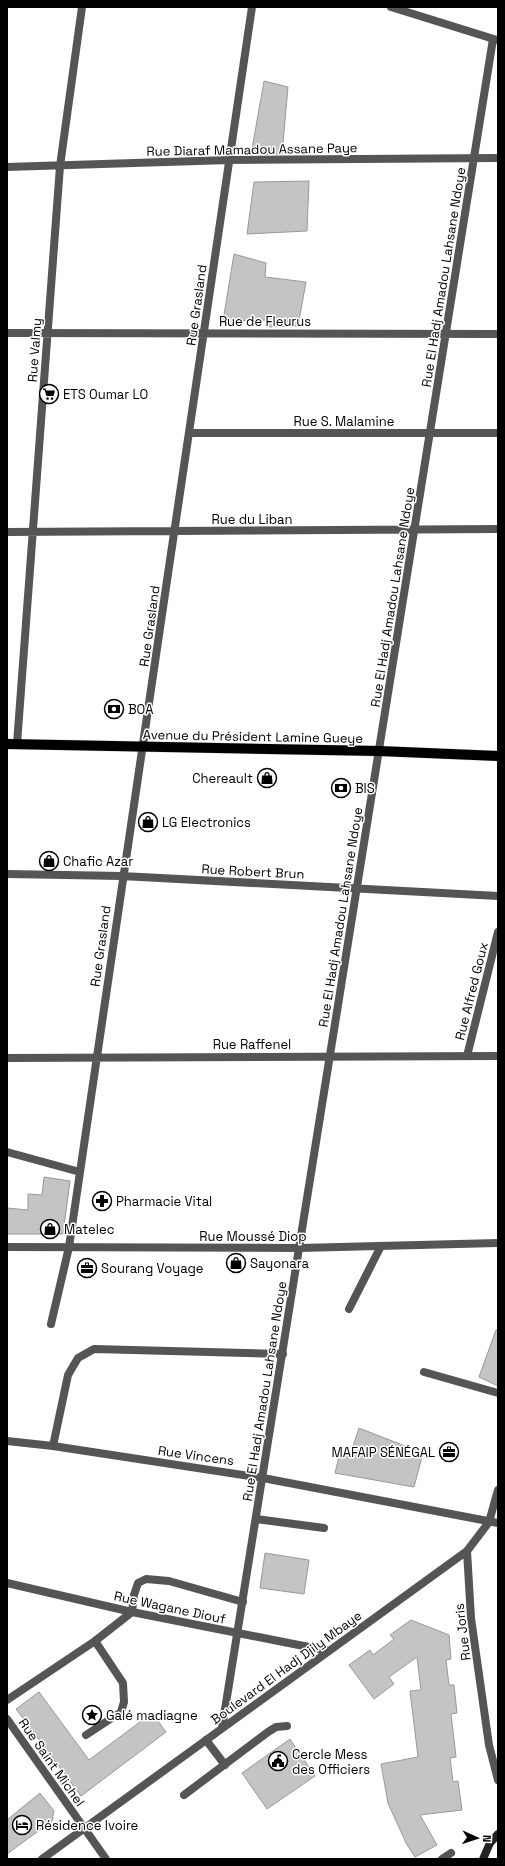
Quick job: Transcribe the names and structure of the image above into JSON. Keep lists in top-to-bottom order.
{
  "streets": {
    "main road": ["Avenue du Président Lamine Gueye"],
    "street": [
      "Rue Diaraf Mamadou Assane Paye",
      "Rue El Hadj Amadou Lahsane Ndoye",
      "Rue Grasland",
      "Rue de Fleurus",
      "Rue Valmy",
      "Rue S. Malamine",
      "Rue du Liban",
      "Rue Robert Brun",
      "Rue Alfred Goux",
      "Rue Raffenel",
      "Rue Moussé Diop",
      "Rue Vincens",
      "Rue Wagane Diouf",
      "Rue Joris",
      "Boulevard El Hadj Djily Mbaye",
      "Rue Saint Michel"
    ]
  },
  "crossings": [
    ["Rue Diaraf Mamadou Assane Paye", "Rue El Hadj Amadou Lahsane Ndoye"],
    ["Rue Diaraf Mamadou Assane Paye", "Rue Grasland"],
    ["Rue Diaraf Mamadou Assane Paye", "Rue Valmy"],
    ["Rue El Hadj Amadou Lahsane Ndoye", "Rue de Fleurus"],
    ["Rue El Hadj Amadou Lahsane Ndoye", "Rue S. Malamine"],
    ["Rue El Hadj Amadou Lahsane Ndoye", "Rue du Liban"],
    ["Rue El Hadj Amadou Lahsane Ndoye", "Avenue du Président Lamine Gueye"],
    ["Rue El Hadj Amadou Lahsane Ndoye", "Rue Robert Brun"],
    ["Rue El Hadj Amadou Lahsane Ndoye", "Rue Raffenel"],
    ["Rue El Hadj Amadou Lahsane Ndoye", "Rue Moussé Diop"],
    ["Rue El Hadj Amadou Lahsane Ndoye", "Rue Vincens"],
    ["Rue El Hadj Amadou Lahsane Ndoye", "Rue Wagane Diouf"],
    ["Rue El Hadj Amadou Lahsane Ndoye", "Boulevard El Hadj Djily Mbaye"],
    ["Rue Grasland", "Rue de Fleurus"],
    ["Rue Grasland", "Rue S. Malamine"],
    ["Rue Grasland", "Rue du Liban"],
    ["Rue Grasland", "Avenue du Président Lamine Gueye"],
    ["Rue Grasland", "Rue Robert Brun"],
    ["Rue Grasland", "Rue Raffenel"],
    ["Rue Grasland", "Rue Moussé Diop"],
    ["Rue de Fleurus", "Rue Valmy"],
    ["Rue Valmy", "Rue du Liban"],
    ["Rue Valmy", "Avenue du Président Lamine Gueye"],
    ["Rue Alfred Goux", "Rue Raffenel"],
    ["Rue Vincens", "Boulevard El Hadj Djily Mbaye"],
    ["Rue Wagane Diouf", "Boulevard El Hadj Djily Mbaye"],
    ["Rue Joris", "Boulevard El Hadj Djily Mbaye"],
    ["Boulevard El Hadj Djily Mbaye", "Rue Saint Michel"]
  ],
  "places": {
    "supermarket": ["ETS Oumar LO"],
    "bank": ["BOA", "BIS"],
    "shop": [
      "Chereault",
      "LG Electronics",
      "Chafic Azar",
      "Matelec",
      "Sayonara"
    ],
    "pharmacy": ["Pharmacie Vital"],
    "office": ["Sourang Voyage", "MAFAIP SÉNÉGAL"],
    "place": ["Galé madiagne"],
    "public building": ["Cercle Mess des Officiers"],
    "hotel": ["Résidence Ivoire"]
  },
  "north": "right"
}
